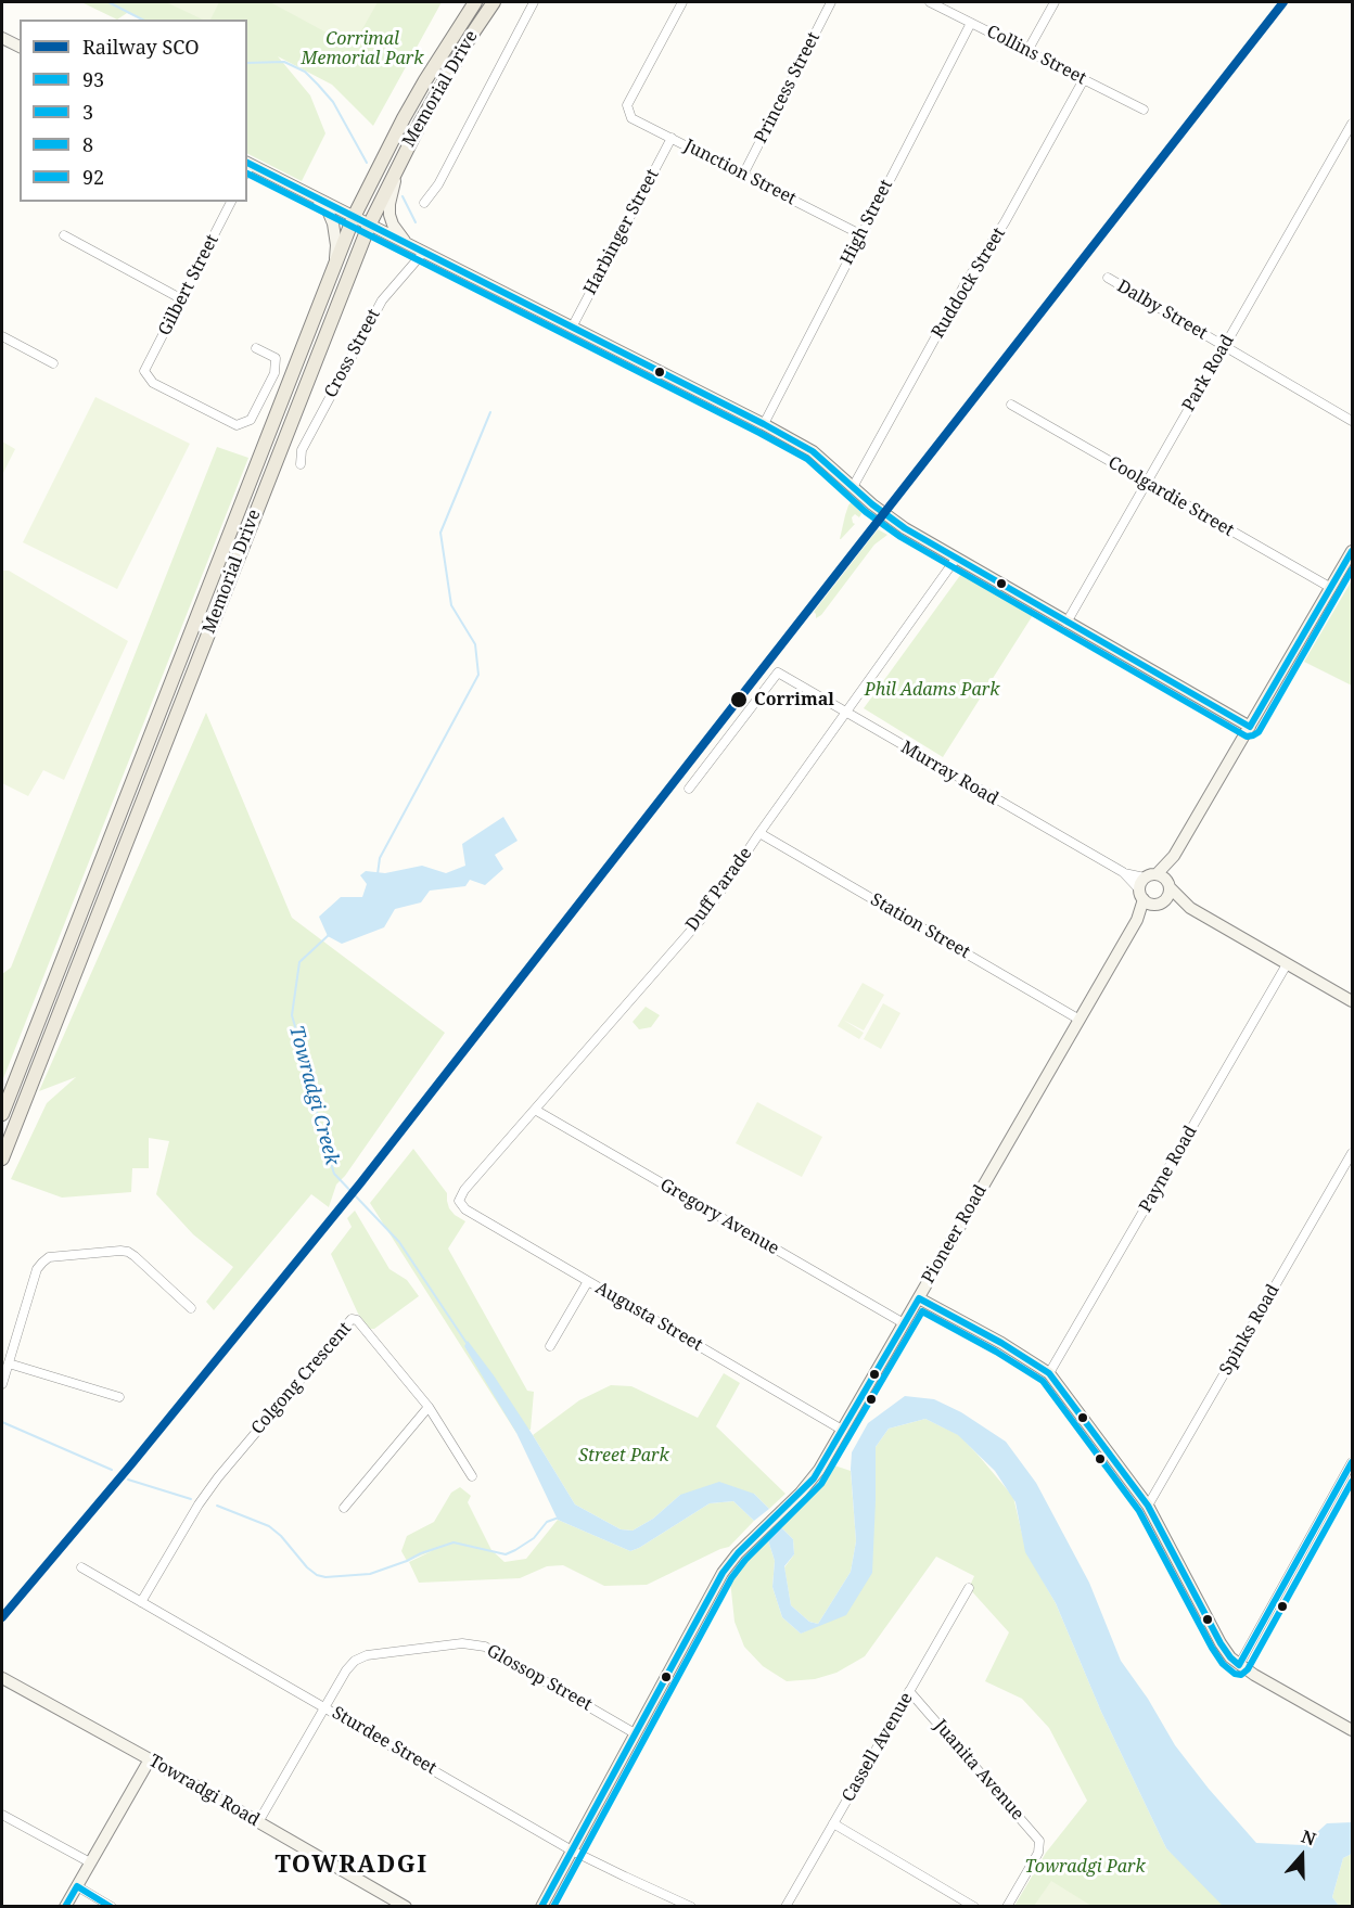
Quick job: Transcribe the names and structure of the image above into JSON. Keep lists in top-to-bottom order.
{
  "streets": {
    "main road": ["Memorial Drive", "Pioneer Road", "Towradgi Road"],
    "street": [
      "Collins Street",
      "Princess Street",
      "Junction Street",
      "High Street",
      "Harbinger Street",
      "Ruddock Street",
      "Gilbert Street",
      "Dalby Street",
      "Cross Street",
      "Park Road",
      "Coolgardie Street",
      "Murray Road",
      "Duff Parade",
      "Station Street",
      "Payne Road",
      "Gregory Avenue",
      "Augusta Street",
      "Spinks Road",
      "Colgong Crescent",
      "Glossop Street",
      "Sturdee Street",
      "Cassell Avenue",
      "Juanita Avenue"
    ]
  },
  "crossings": [
    ["Collins Street", "High Street"],
    ["Collins Street", "Ruddock Street"],
    ["Princess Street", "Junction Street"],
    ["Junction Street", "High Street"],
    ["Junction Street", "Harbinger Street"],
    ["Dalby Street", "Park Road"],
    ["Park Road", "Coolgardie Street"],
    ["Murray Road", "Duff Parade"],
    ["Murray Road", "Pioneer Road"],
    ["Duff Parade", "Station Street"],
    ["Duff Parade", "Gregory Avenue"],
    ["Duff Parade", "Augusta Street"],
    ["Station Street", "Pioneer Road"],
    ["Gregory Avenue", "Pioneer Road"],
    ["Pioneer Road", "Augusta Street"],
    ["Pioneer Road", "Glossop Street"],
    ["Pioneer Road", "Sturdee Street"],
    ["Colgong Crescent", "Sturdee Street"],
    ["Glossop Street", "Sturdee Street"],
    ["Glossop Street", "Towradgi Road"],
    ["Cassell Avenue", "Juanita Avenue"]
  ],
  "districts": ["TOWRADGI"],
  "water": ["Towradgi Creek"],
  "parks": [
    "Corrimal Memorial Park",
    "Phil Adams Park",
    "Street Park",
    "Towradgi Park"
  ],
  "places": ["Corrimal"],
  "lines": [
    "rail line SCO",
    "transit line 93",
    "transit line 92",
    "transit line 3",
    "transit line 8"
  ],
  "legend": [
    "Railway SCO",
    "93",
    "3",
    "8",
    "92"
  ],
  "north": "top"
}
